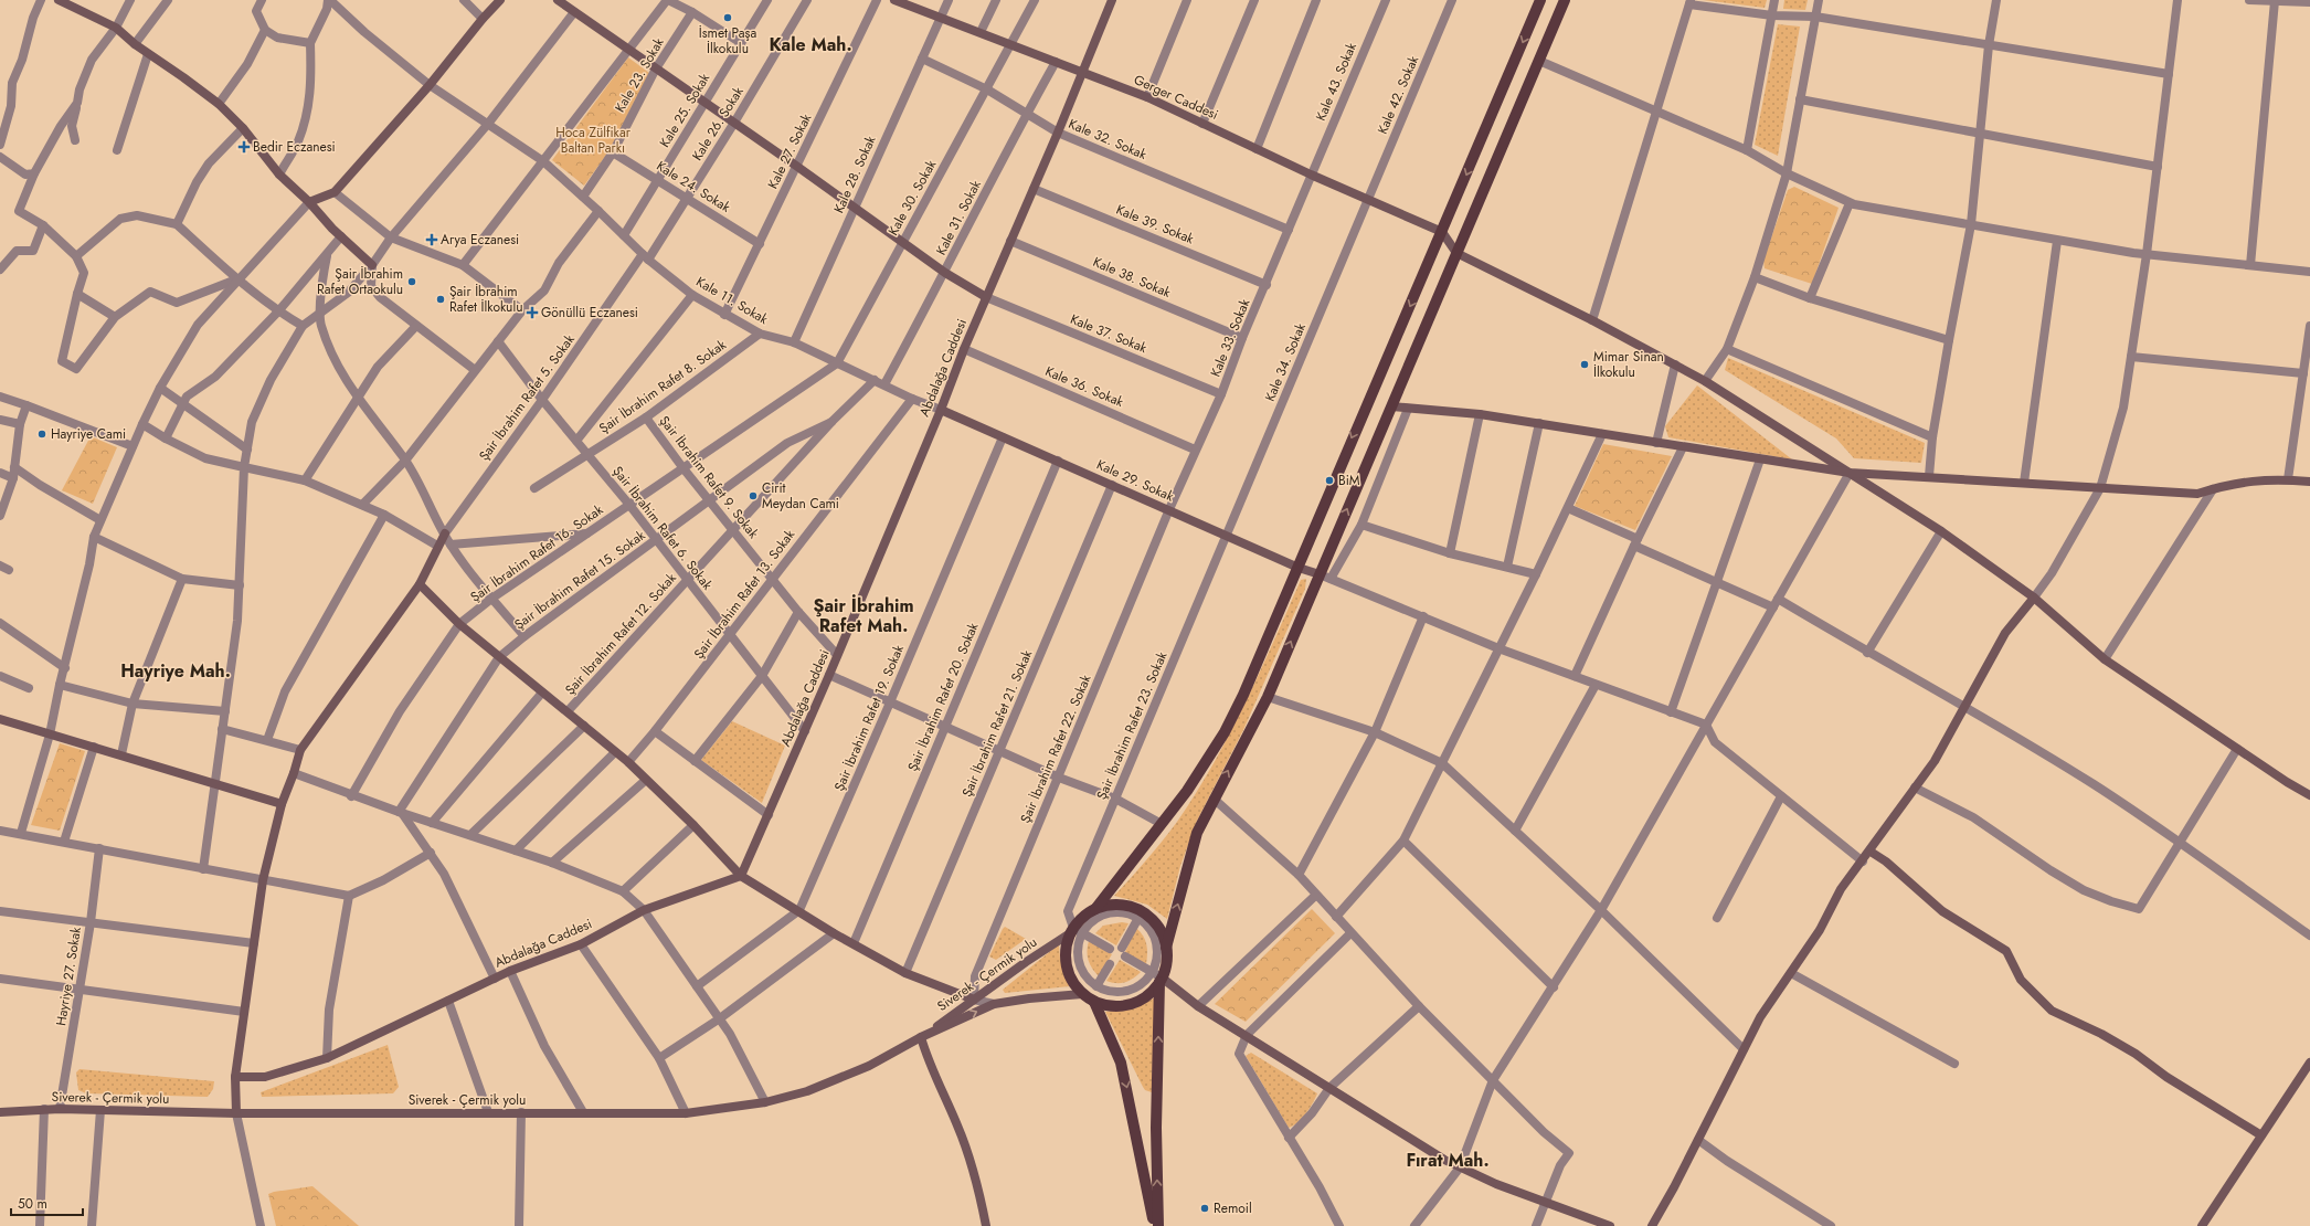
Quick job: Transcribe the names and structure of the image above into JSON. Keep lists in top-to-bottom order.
{
  "streets": {
    "street": [
      "Kale 23. Sokak",
      "Kale 43. Sokak",
      "Kale 42. Sokak",
      "Gerger Caddesi",
      "Kale 25. Sokak",
      "Kale 26. Sokak",
      "Kale 32. Sokak",
      "Kale 27. Sokak",
      "Kale 28. Sokak",
      "Kale 24. Sokak",
      "Kale 30. Sokak",
      "Kale 31. Sokak",
      "Kale 39. Sokak",
      "Kale 38. Sokak",
      "Kale 11. Sokak",
      "Kale 37. Sokak",
      "Kale 33. Sokak",
      "Kale 34. Sokak",
      "Abdalağa Caddesi",
      "Şair İbrahim Rafet 8. Sokak",
      "Kale 36. Sokak",
      "Şair İbrahim Rafet 5. Sokak",
      "Şair İbrahim Rafet 9. Sokak",
      "Kale 29. Sokak",
      "Şair İbrahim Rafet 6. Sokak",
      "Şair İbrahim Rafet 16. Sokak",
      "Şair İbrahim Rafet 15. Sokak",
      "Şair İbrahim Rafet 13. Sokak",
      "Şair İbrahim Rafet 12. Sokak",
      "Şair İbrahim Rafet 20. Sokak",
      "Şair İbrahim Rafet 19. Sokak",
      "Şair İbrahim Rafet 21. Sokak",
      "Şair İbrahim Rafet 23. Sokak",
      "Şair İbrahim Rafet 22. Sokak",
      "Siverek - Çermik yolu",
      "Hayriye 27. Sokak"
    ]
  },
  "crossings": [
    ["Kale 23. Sokak", "Kale 24. Sokak"],
    ["Kale 23. Sokak", "Kale 11. Sokak"],
    ["Kale 43. Sokak", "Gerger Caddesi"],
    ["Kale 43. Sokak", "Kale 33. Sokak"],
    ["Kale 42. Sokak", "Gerger Caddesi"],
    ["Kale 42. Sokak", "Kale 34. Sokak"],
    ["Gerger Caddesi", "Kale 28. Sokak"],
    ["Gerger Caddesi", "Kale 30. Sokak"],
    ["Gerger Caddesi", "Kale 31. Sokak"],
    ["Gerger Caddesi", "Kale 33. Sokak"],
    ["Gerger Caddesi", "Kale 34. Sokak"],
    ["Gerger Caddesi", "Abdalağa Caddesi"],
    ["Kale 25. Sokak", "Kale 24. Sokak"],
    ["Kale 25. Sokak", "Kale 11. Sokak"],
    ["Kale 26. Sokak", "Kale 24. Sokak"],
    ["Kale 26. Sokak", "Kale 11. Sokak"],
    ["Kale 26. Sokak", "Şair İbrahim Rafet 5. Sokak"],
    ["Kale 32. Sokak", "Kale 28. Sokak"],
    ["Kale 32. Sokak", "Kale 30. Sokak"],
    ["Kale 32. Sokak", "Kale 31. Sokak"],
    ["Kale 32. Sokak", "Kale 33. Sokak"],
    ["Kale 32. Sokak", "Abdalağa Caddesi"],
    ["Kale 27. Sokak", "Kale 24. Sokak"],
    ["Kale 27. Sokak", "Kale 11. Sokak"],
    ["Kale 28. Sokak", "Kale 11. Sokak"],
    ["Kale 30. Sokak", "Kale 11. Sokak"],
    ["Kale 30. Sokak", "Şair İbrahim Rafet 16. Sokak"],
    ["Kale 31. Sokak", "Kale 11. Sokak"],
    ["Kale 39. Sokak", "Kale 33. Sokak"],
    ["Kale 39. Sokak", "Abdalağa Caddesi"],
    ["Kale 38. Sokak", "Kale 33. Sokak"],
    ["Kale 38. Sokak", "Abdalağa Caddesi"],
    ["Kale 11. Sokak", "Abdalağa Caddesi"],
    ["Kale 11. Sokak", "Şair İbrahim Rafet 8. Sokak"],
    ["Kale 11. Sokak", "Şair İbrahim Rafet 5. Sokak"],
    ["Kale 11. Sokak", "Kale 29. Sokak"],
    ["Kale 11. Sokak", "Şair İbrahim Rafet 16. Sokak"],
    ["Kale 11. Sokak", "Şair İbrahim Rafet 13. Sokak"],
    ["Kale 11. Sokak", "Şair İbrahim Rafet 12. Sokak"],
    ["Kale 37. Sokak", "Kale 33. Sokak"],
    ["Kale 37. Sokak", "Abdalağa Caddesi"],
    ["Kale 33. Sokak", "Kale 36. Sokak"],
    ["Kale 33. Sokak", "Kale 29. Sokak"],
    ["Kale 33. Sokak", "Şair İbrahim Rafet 22. Sokak"],
    ["Kale 34. Sokak", "Kale 29. Sokak"],
    ["Kale 34. Sokak", "Şair İbrahim Rafet 23. Sokak"],
    ["Abdalağa Caddesi", "Kale 36. Sokak"],
    ["Abdalağa Caddesi", "Şair İbrahim Rafet 9. Sokak"],
    ["Abdalağa Caddesi", "Kale 29. Sokak"],
    ["Abdalağa Caddesi", "Şair İbrahim Rafet 6. Sokak"],
    ["Şair İbrahim Rafet 8. Sokak", "Şair İbrahim Rafet 9. Sokak"],
    ["Şair İbrahim Rafet 8. Sokak", "Şair İbrahim Rafet 6. Sokak"],
    ["Şair İbrahim Rafet 5. Sokak", "Şair İbrahim Rafet 6. Sokak"],
    ["Şair İbrahim Rafet 9. Sokak", "Şair İbrahim Rafet 16. Sokak"],
    ["Şair İbrahim Rafet 9. Sokak", "Şair İbrahim Rafet 15. Sokak"],
    ["Şair İbrahim Rafet 9. Sokak", "Şair İbrahim Rafet 13. Sokak"],
    ["Şair İbrahim Rafet 9. Sokak", "Şair İbrahim Rafet 12. Sokak"],
    ["Kale 29. Sokak", "Şair İbrahim Rafet 20. Sokak"],
    ["Kale 29. Sokak", "Şair İbrahim Rafet 19. Sokak"],
    ["Kale 29. Sokak", "Şair İbrahim Rafet 21. Sokak"],
    ["Kale 29. Sokak", "Şair İbrahim Rafet 23. Sokak"],
    ["Kale 29. Sokak", "Şair İbrahim Rafet 22. Sokak"],
    ["Şair İbrahim Rafet 6. Sokak", "Şair İbrahim Rafet 16. Sokak"],
    ["Şair İbrahim Rafet 6. Sokak", "Şair İbrahim Rafet 15. Sokak"],
    ["Şair İbrahim Rafet 6. Sokak", "Şair İbrahim Rafet 13. Sokak"],
    ["Şair İbrahim Rafet 6. Sokak", "Şair İbrahim Rafet 12. Sokak"],
    ["Şair İbrahim Rafet 15. Sokak", "Şair İbrahim Rafet 12. Sokak"],
    ["Şair İbrahim Rafet 23. Sokak", "Siverek - Çermik yolu"],
    ["Şair İbrahim Rafet 22. Sokak", "Siverek - Çermik yolu"],
    ["Siverek - Çermik yolu", "Hayriye 27. Sokak"]
  ],
  "districts": [
    "Kale Mah.",
    "Şair İbrahim Rafet Mah.",
    "Hayriye Mah.",
    "Fırat Mah."
  ],
  "parks": ["Hoca Zülfikar Baltan Parkı"],
  "places": {
    "other": [
      "İsmet Paşa İlkokulu",
      "Şair İbrahim Rafet Ortaokulu",
      "Şair İbrahim Rafet İlkokulu",
      "Mimar Sinan İlkokulu",
      "Hayriye Cami",
      "BiM",
      "Cirit Meydan Cami",
      "Remoil"
    ],
    "health": ["Bedir Eczanesi", "Arya Eczanesi", "Gönüllü Eczanesi"]
  },
  "scale_bar": "50 m"
}
